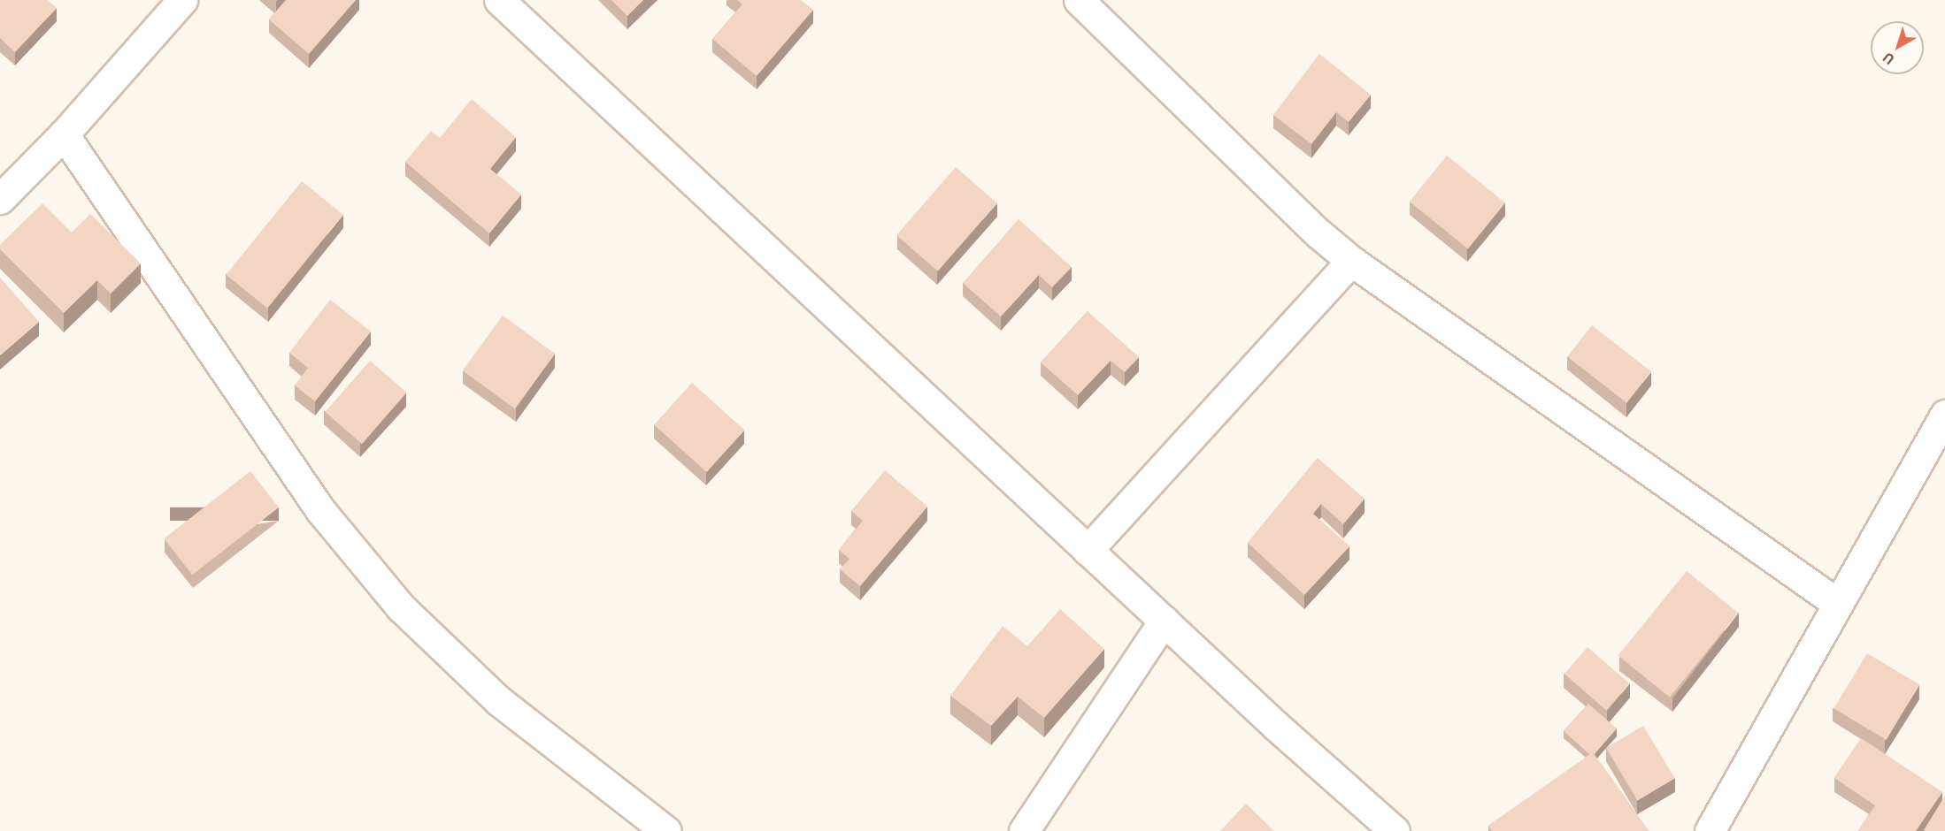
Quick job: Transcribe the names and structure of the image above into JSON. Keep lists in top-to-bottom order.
{
  "north": "bottom left"
}
